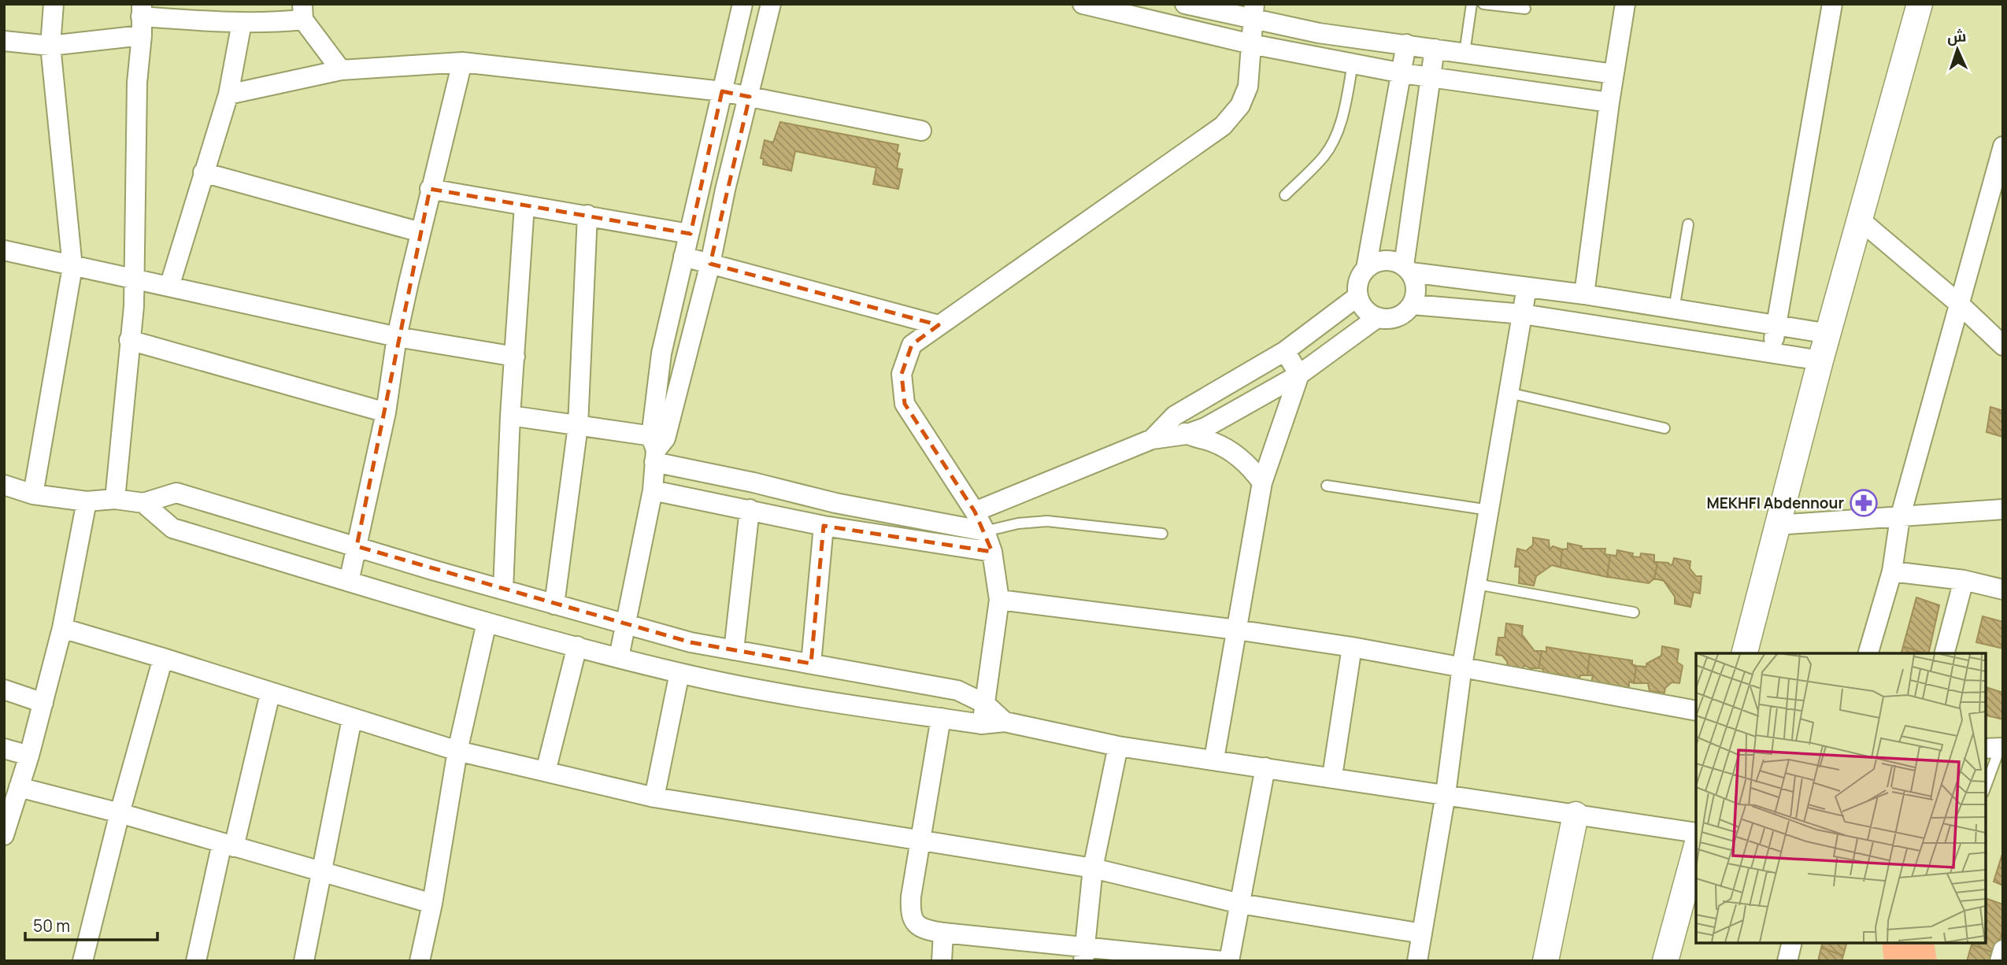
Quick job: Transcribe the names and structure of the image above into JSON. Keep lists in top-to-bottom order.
{
  "places": {
    "pharmacy": ["MEKHFI Abdennour"]
  },
  "scale_bar": "50 m",
  "north": "top"
}
